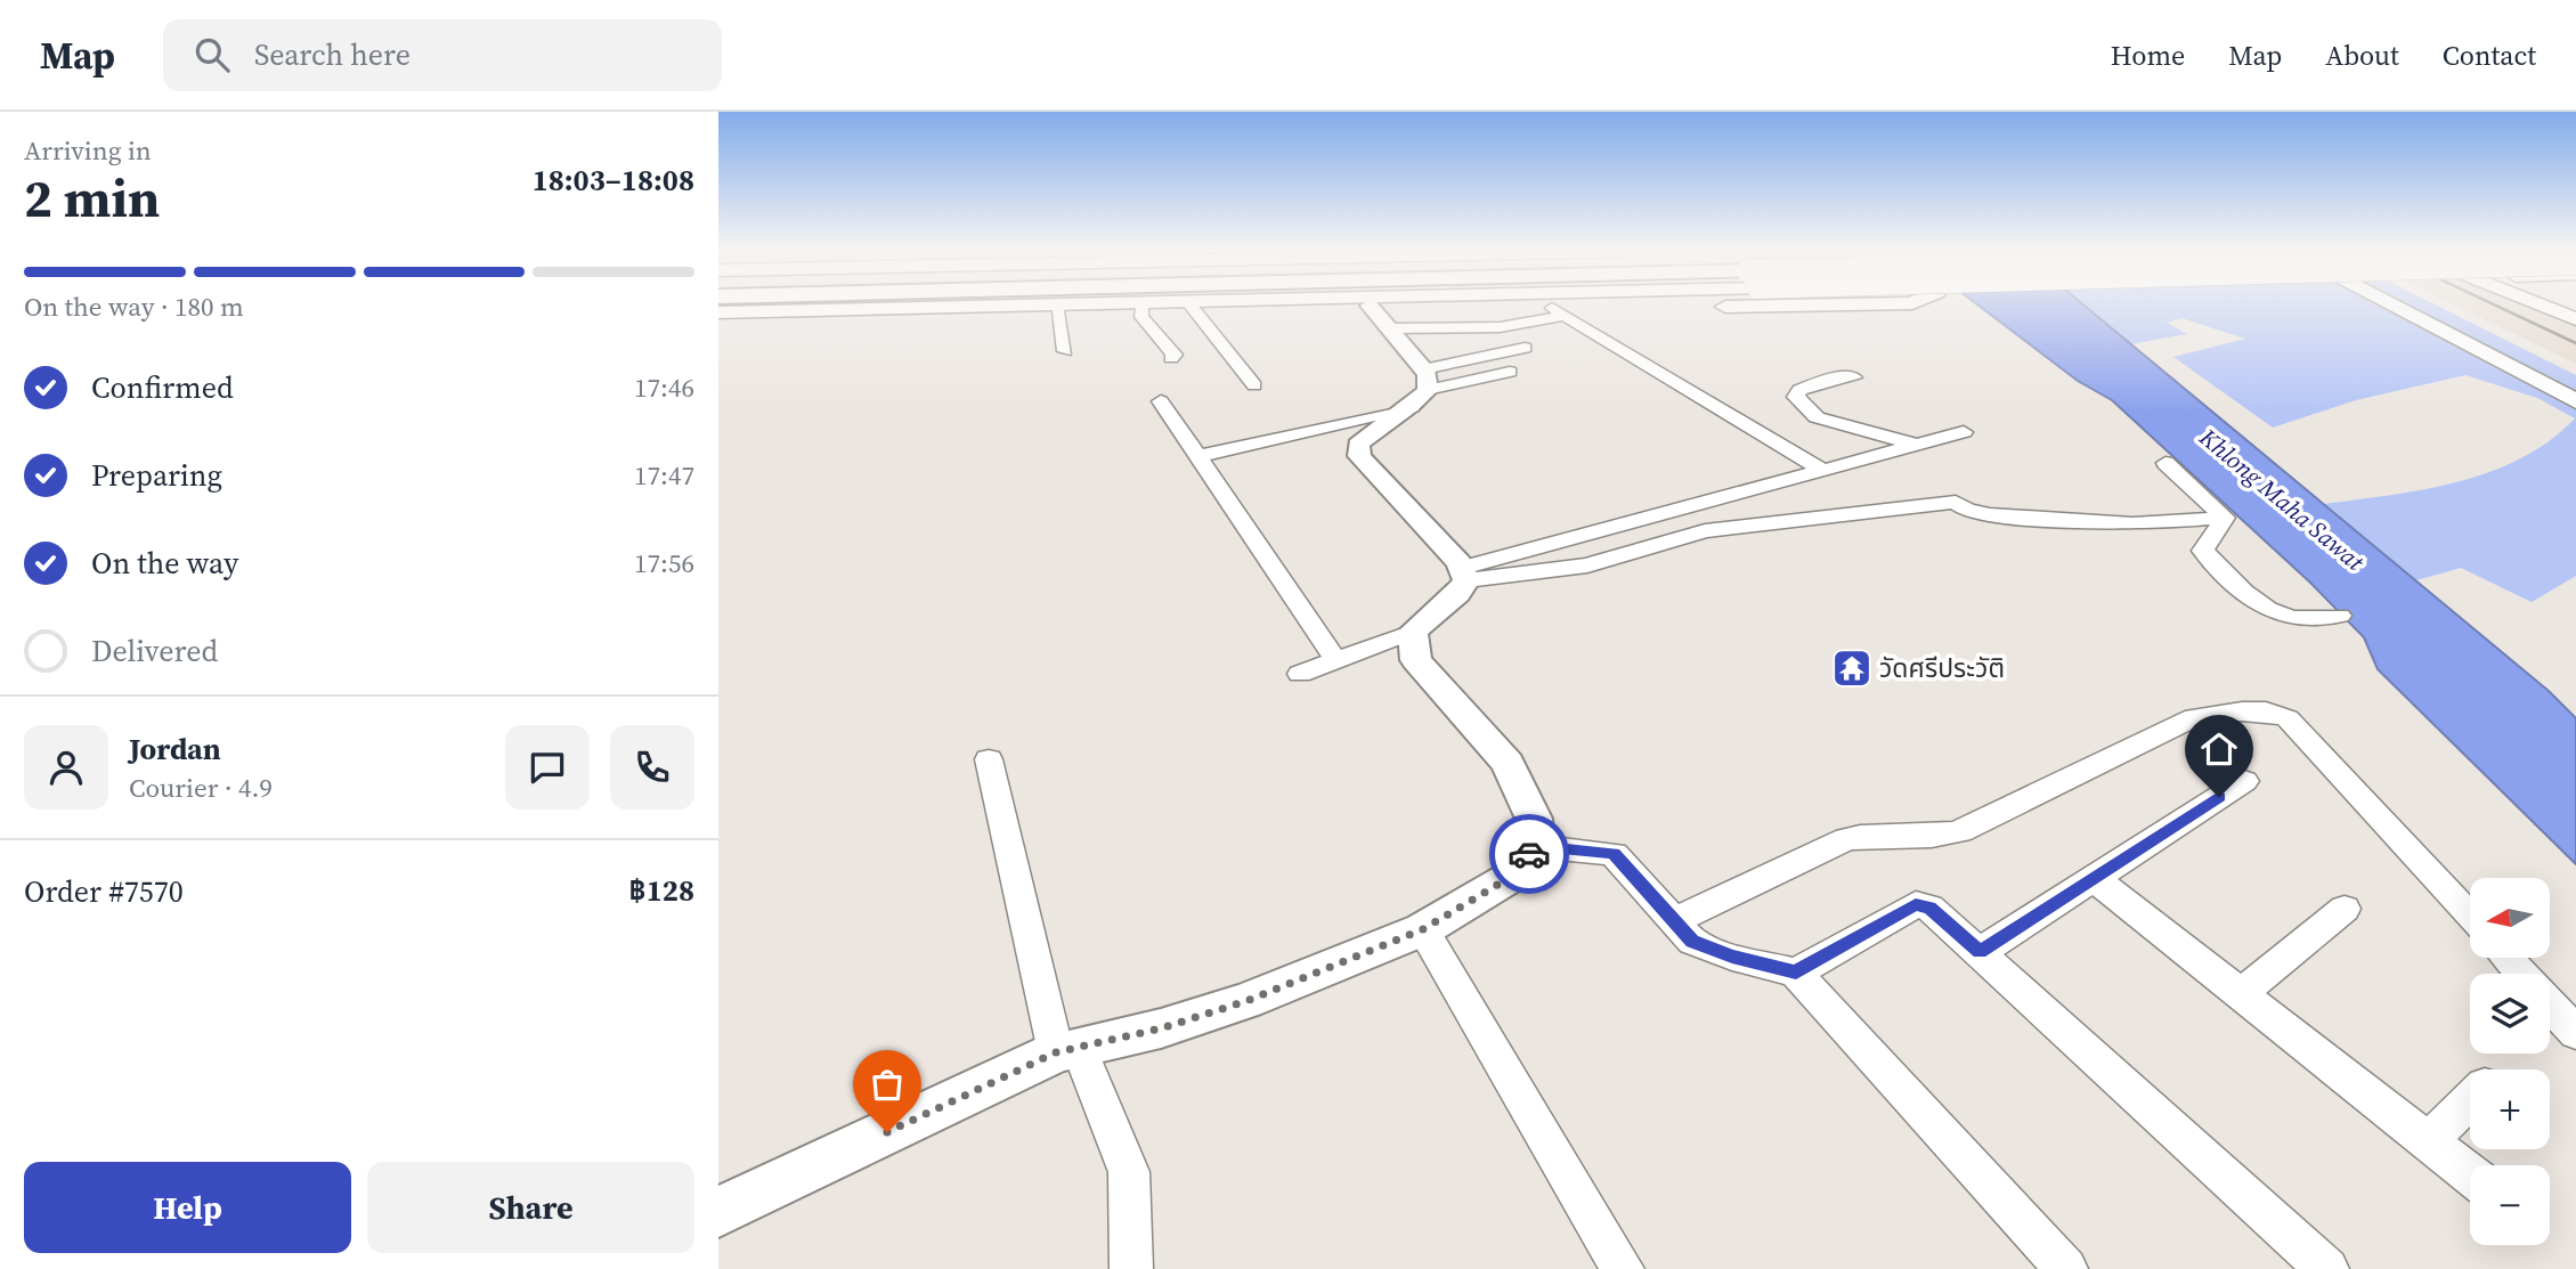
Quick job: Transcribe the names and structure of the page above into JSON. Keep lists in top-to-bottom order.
{
  "water": ["Khlong Maha Sawat"],
  "places": {
    "temple": ["วัดศรีประวัติ"]
  },
  "north": "left",
  "page": {
    "header": "Map",
    "search": "Search here",
    "nav": [
      "Home",
      "Map",
      "About",
      "Contact"
    ],
    "heading": ["2 min", "Arriving in", "18:03–18:08"],
    "panel": [
      "Jordan",
      "Courier · 4.9",
      "Order #7570",
      "฿128"
    ],
    "bar": "On the way · 180 m",
    "list": [
      ["Confirmed", "17:46"],
      ["Preparing", "17:47"],
      ["On the way", "17:56"],
      "Delivered"
    ],
    "map_buttons": ["+", "−"],
    "buttons": ["Help", "Share"]
  }
}
